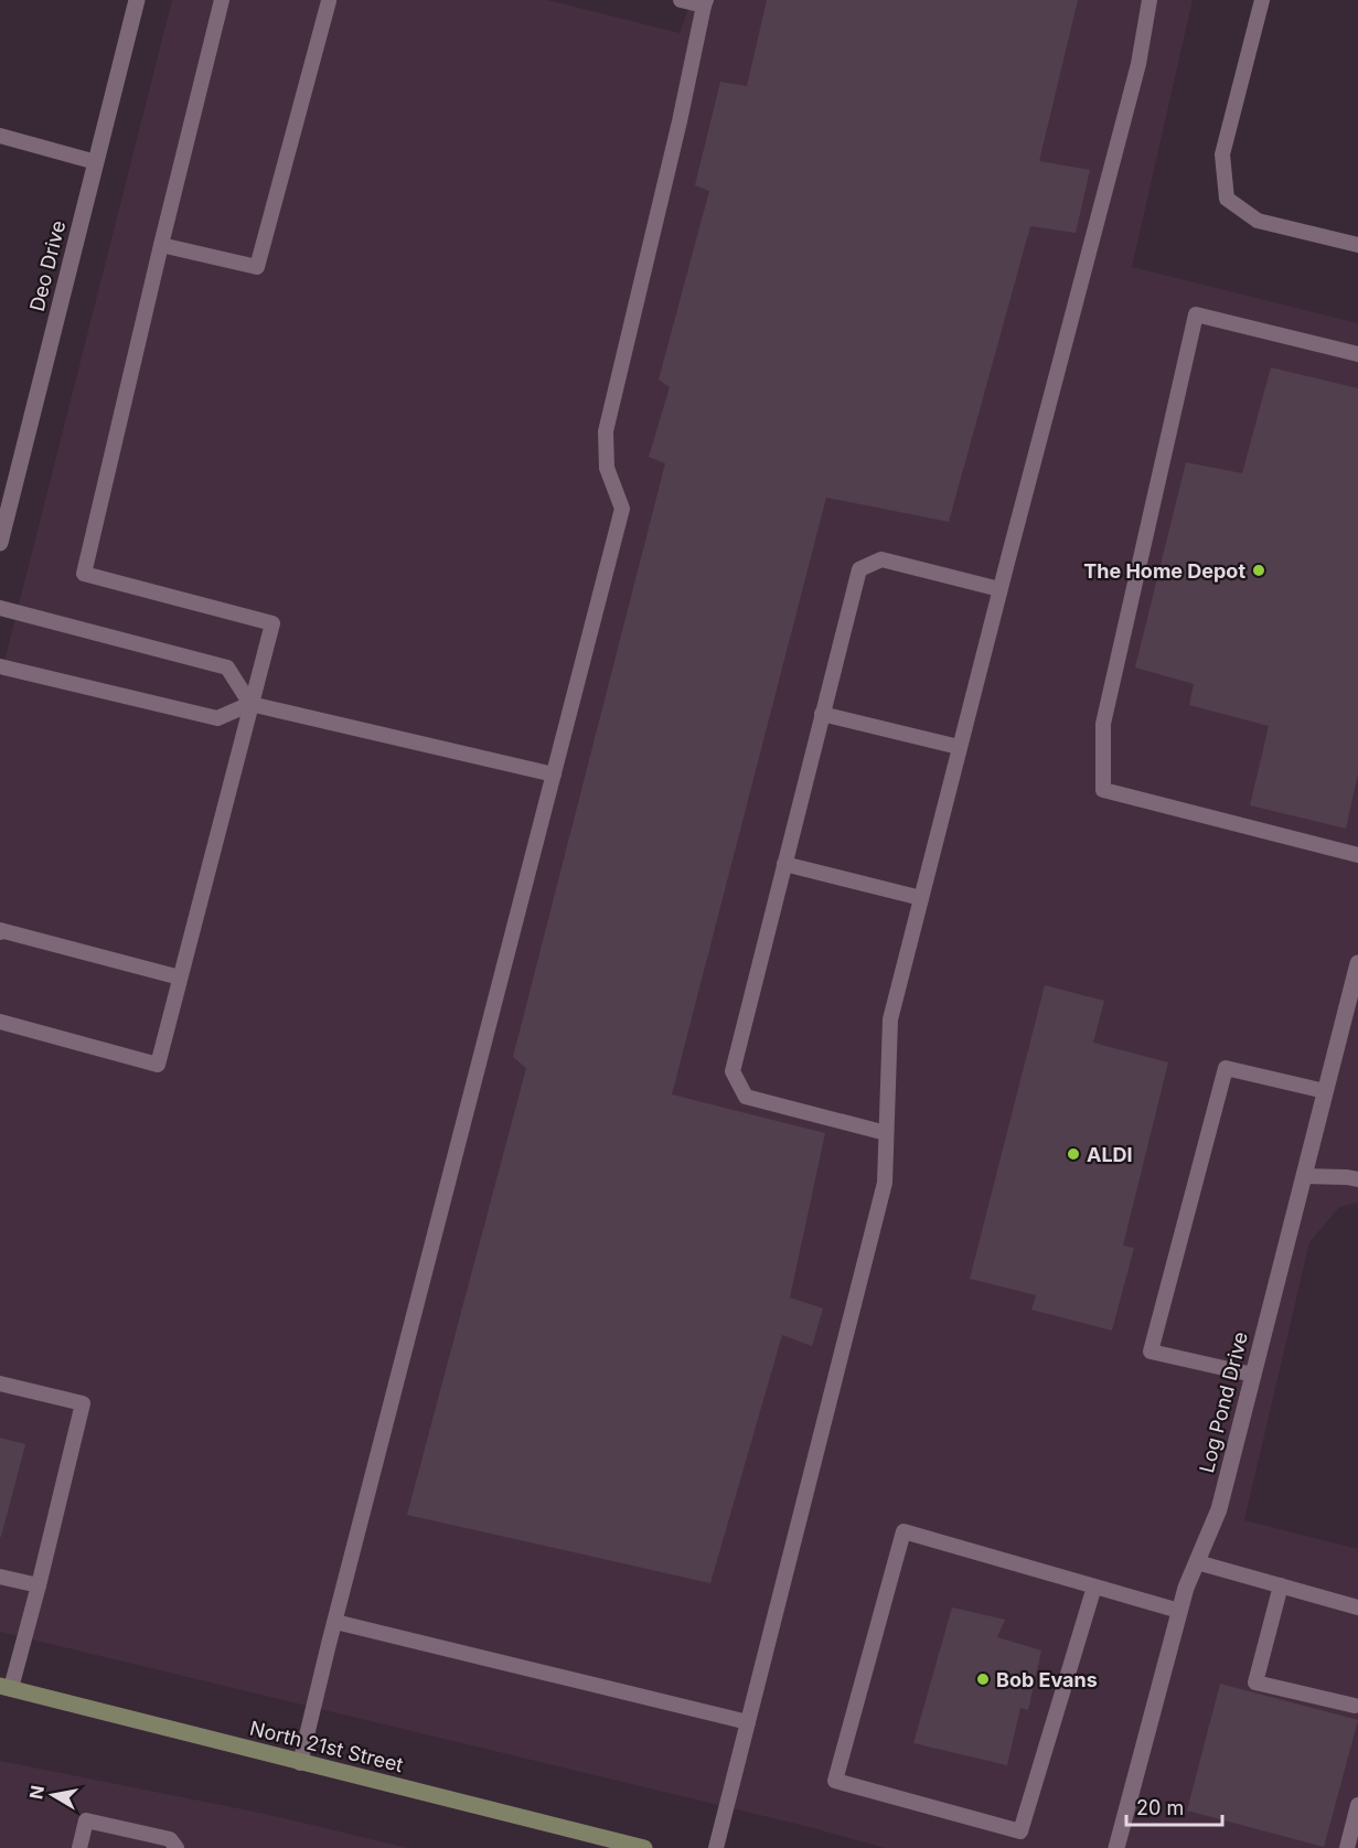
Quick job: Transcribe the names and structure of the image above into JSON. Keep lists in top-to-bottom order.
{
  "streets": {
    "main road": ["North 21st Street"],
    "street": ["Deo Drive", "Log Pond Drive"]
  },
  "places": ["The Home Depot", "ALDI", "Bob Evans"],
  "scale_bar": "20 m",
  "north": "left"
}
